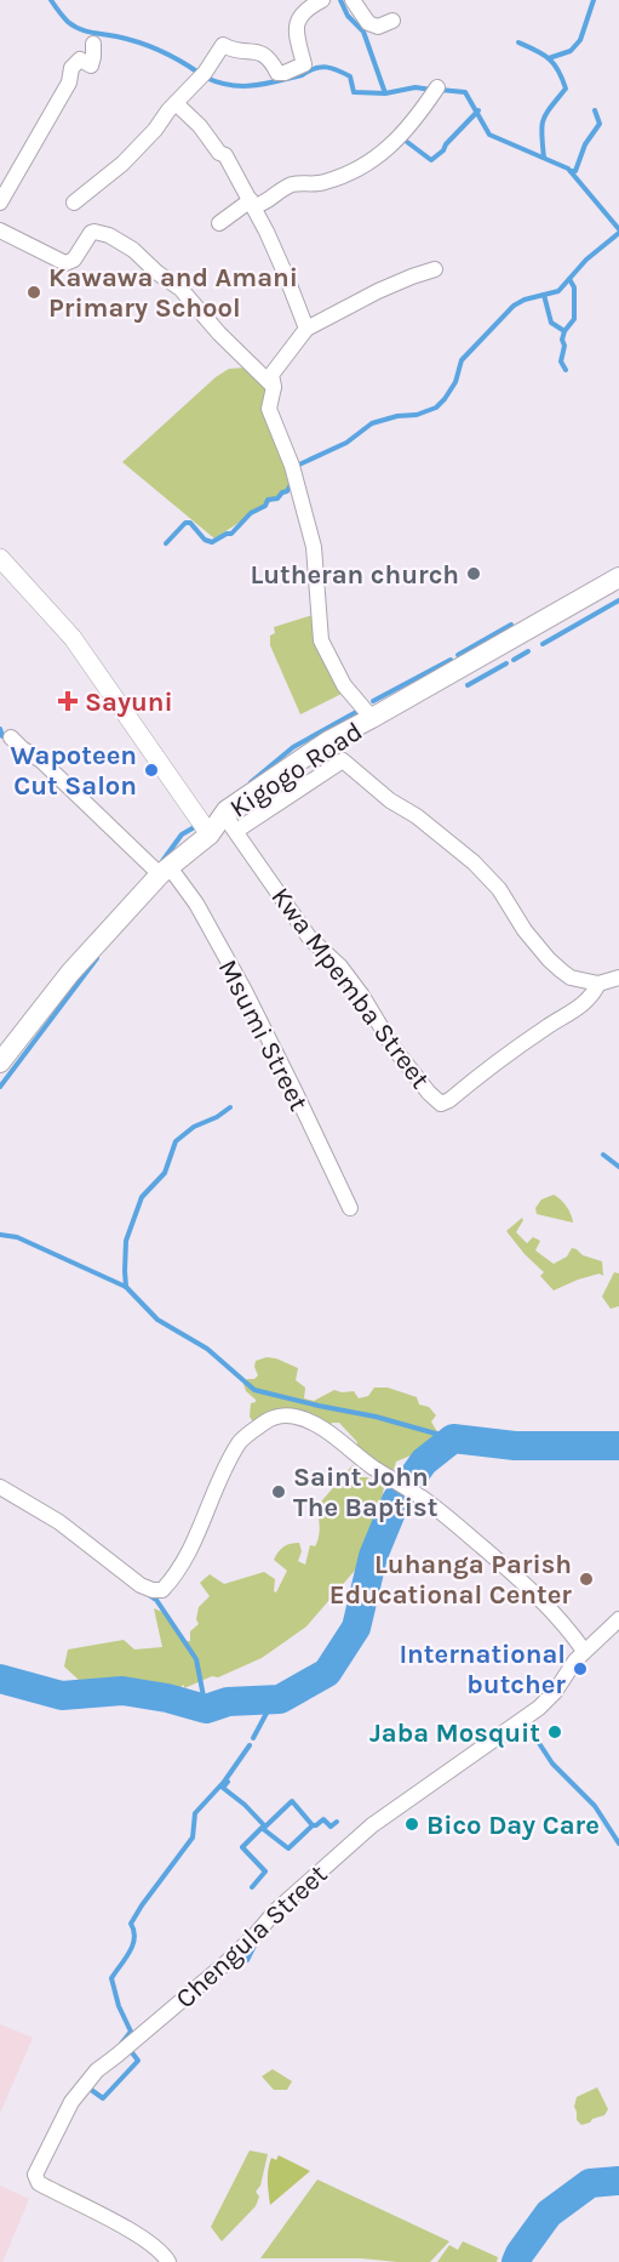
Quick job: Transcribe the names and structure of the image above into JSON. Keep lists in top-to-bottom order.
{
  "streets": {
    "main road": ["Kigogo Road"],
    "street": ["Kwa Mpemba Street", "Msumi Street", "Chengula Street"]
  },
  "crossings": [
    ["Kigogo Road", "Kwa Mpemba Street"],
    ["Kigogo Road", "Msumi Street"]
  ],
  "places": {
    "other": [
      "Kawawa and Amani Primary School",
      "Lutheran church",
      "Wapoteen Cut Salon",
      "Saint John The Baptist",
      "Luhanga Parish Educational Center",
      "International butcher",
      "Jaba Mosquit",
      "Bico Day Care"
    ],
    "health": ["Sayuni"]
  }
}
